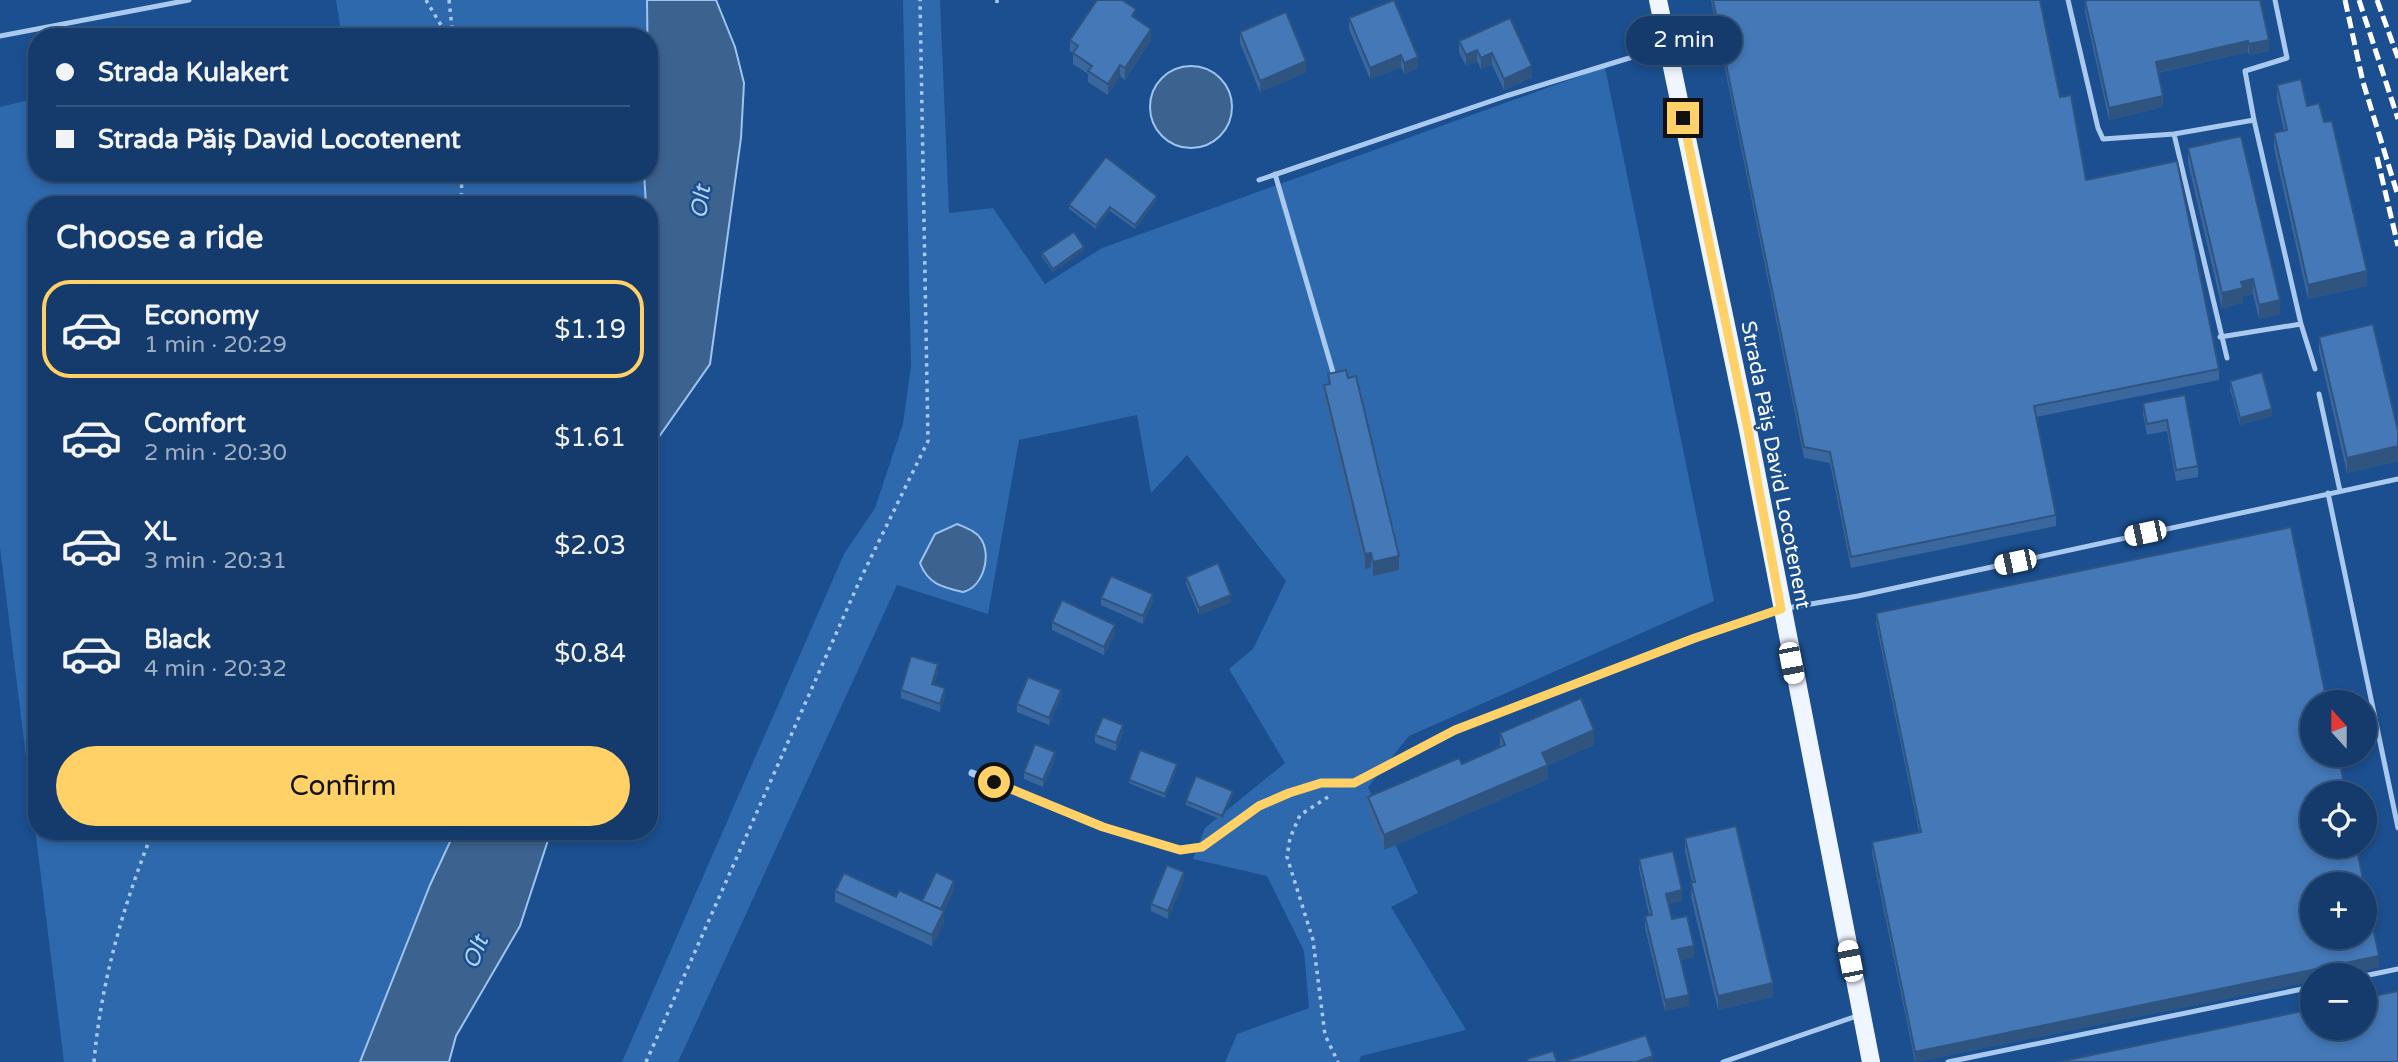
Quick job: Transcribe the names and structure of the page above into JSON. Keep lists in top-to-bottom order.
{
  "streets": {
    "main road": ["Strada Păiș David Locotenent"]
  },
  "water": ["Olt"],
  "north": "top",
  "page": {
    "bubble": "2 min",
    "banner": ["Strada Kulakert", "Strada Păiș David Locotenent"],
    "heading": "Choose a ride",
    "list": [
      {
        "name": "Economy",
        "note": "1 min · 20:29",
        "value": "$1.19"
      },
      {
        "name": "Comfort",
        "note": "2 min · 20:30",
        "value": "$1.61"
      },
      {
        "name": "XL",
        "note": "3 min · 20:31",
        "value": "$2.03"
      },
      {
        "name": "Black",
        "note": "4 min · 20:32",
        "value": "$0.84"
      }
    ],
    "map_buttons": ["+", "−"],
    "buttons": "Confirm"
  }
}
